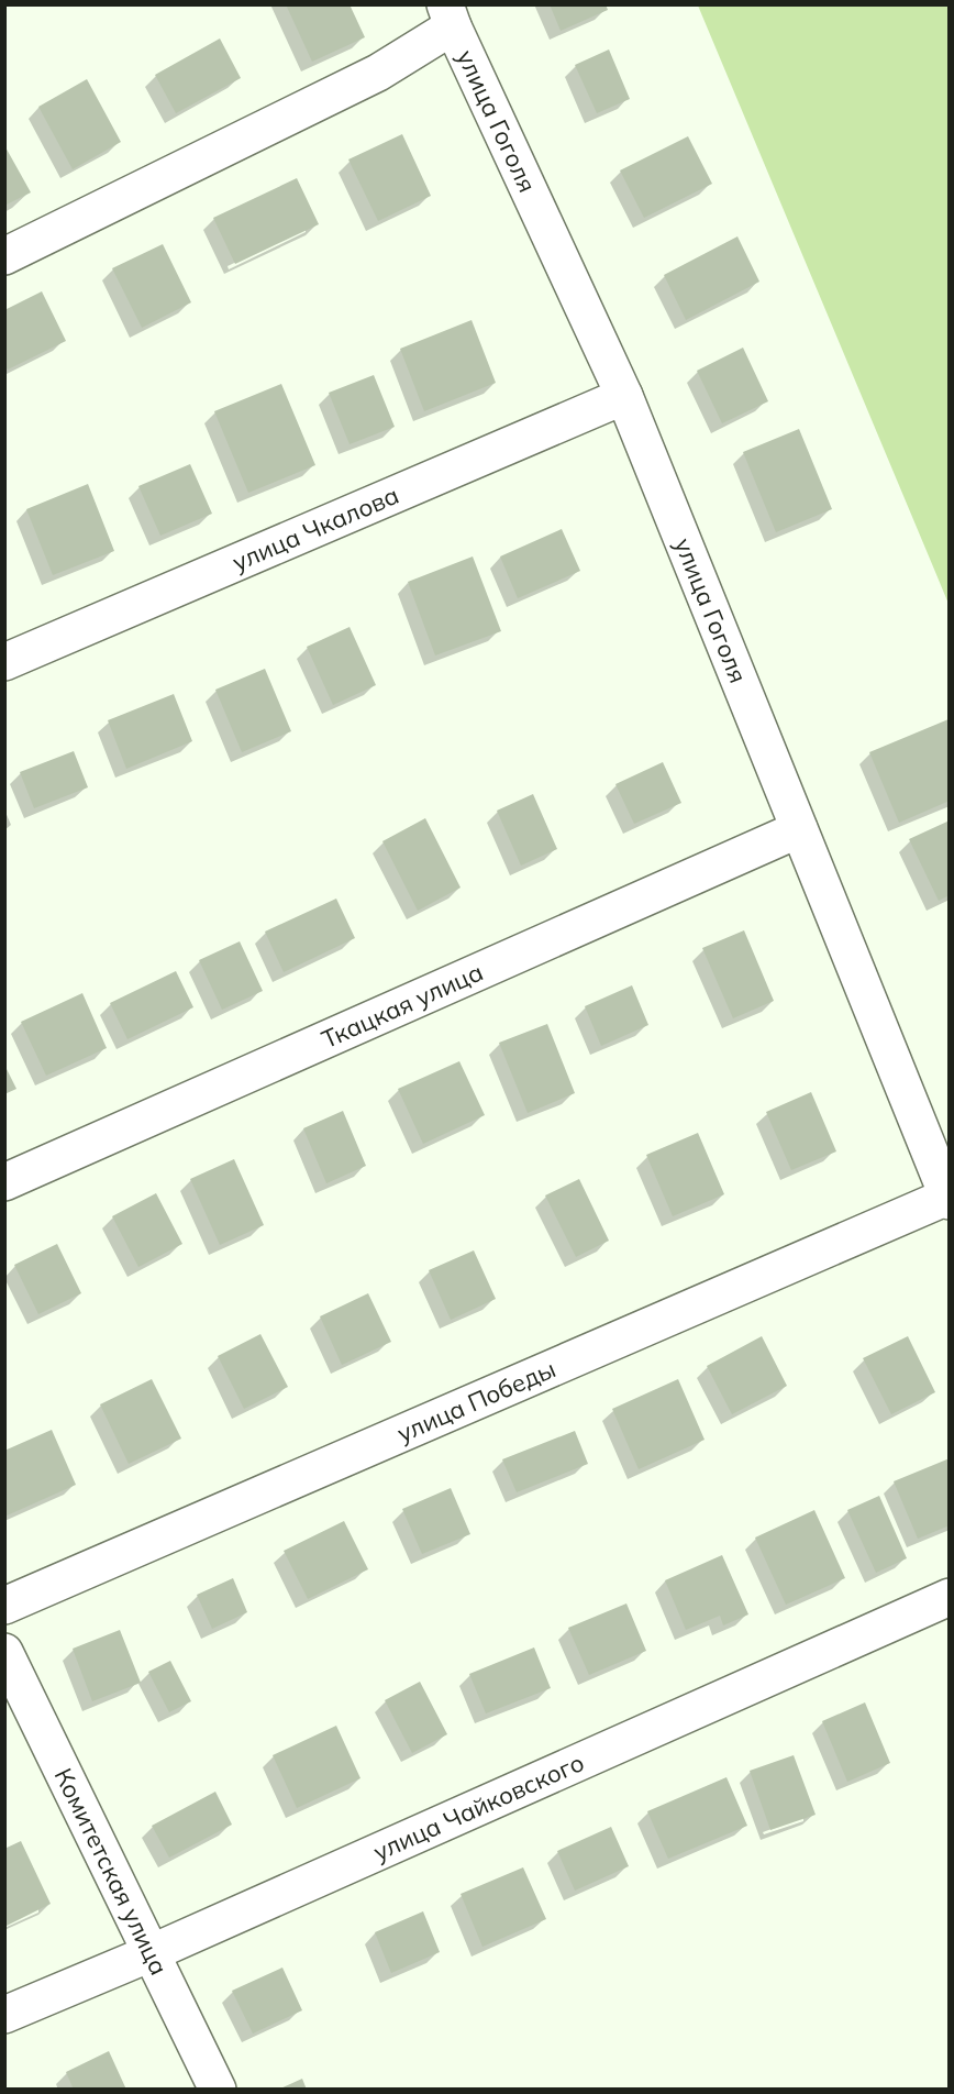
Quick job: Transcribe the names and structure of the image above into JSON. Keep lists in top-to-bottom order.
{
  "streets": {
    "street": [
      "улица Гоголя",
      "улица Чкалова",
      "Ткацкая улица",
      "улица Победы",
      "улица Чайковского",
      "Комитетская улица"
    ]
  },
  "crossings": [
    ["улица Гоголя", "улица Чкалова"],
    ["улица Гоголя", "Ткацкая улица"],
    ["улица Гоголя", "улица Победы"],
    ["улица Чайковского", "Комитетская улица"]
  ]
}
